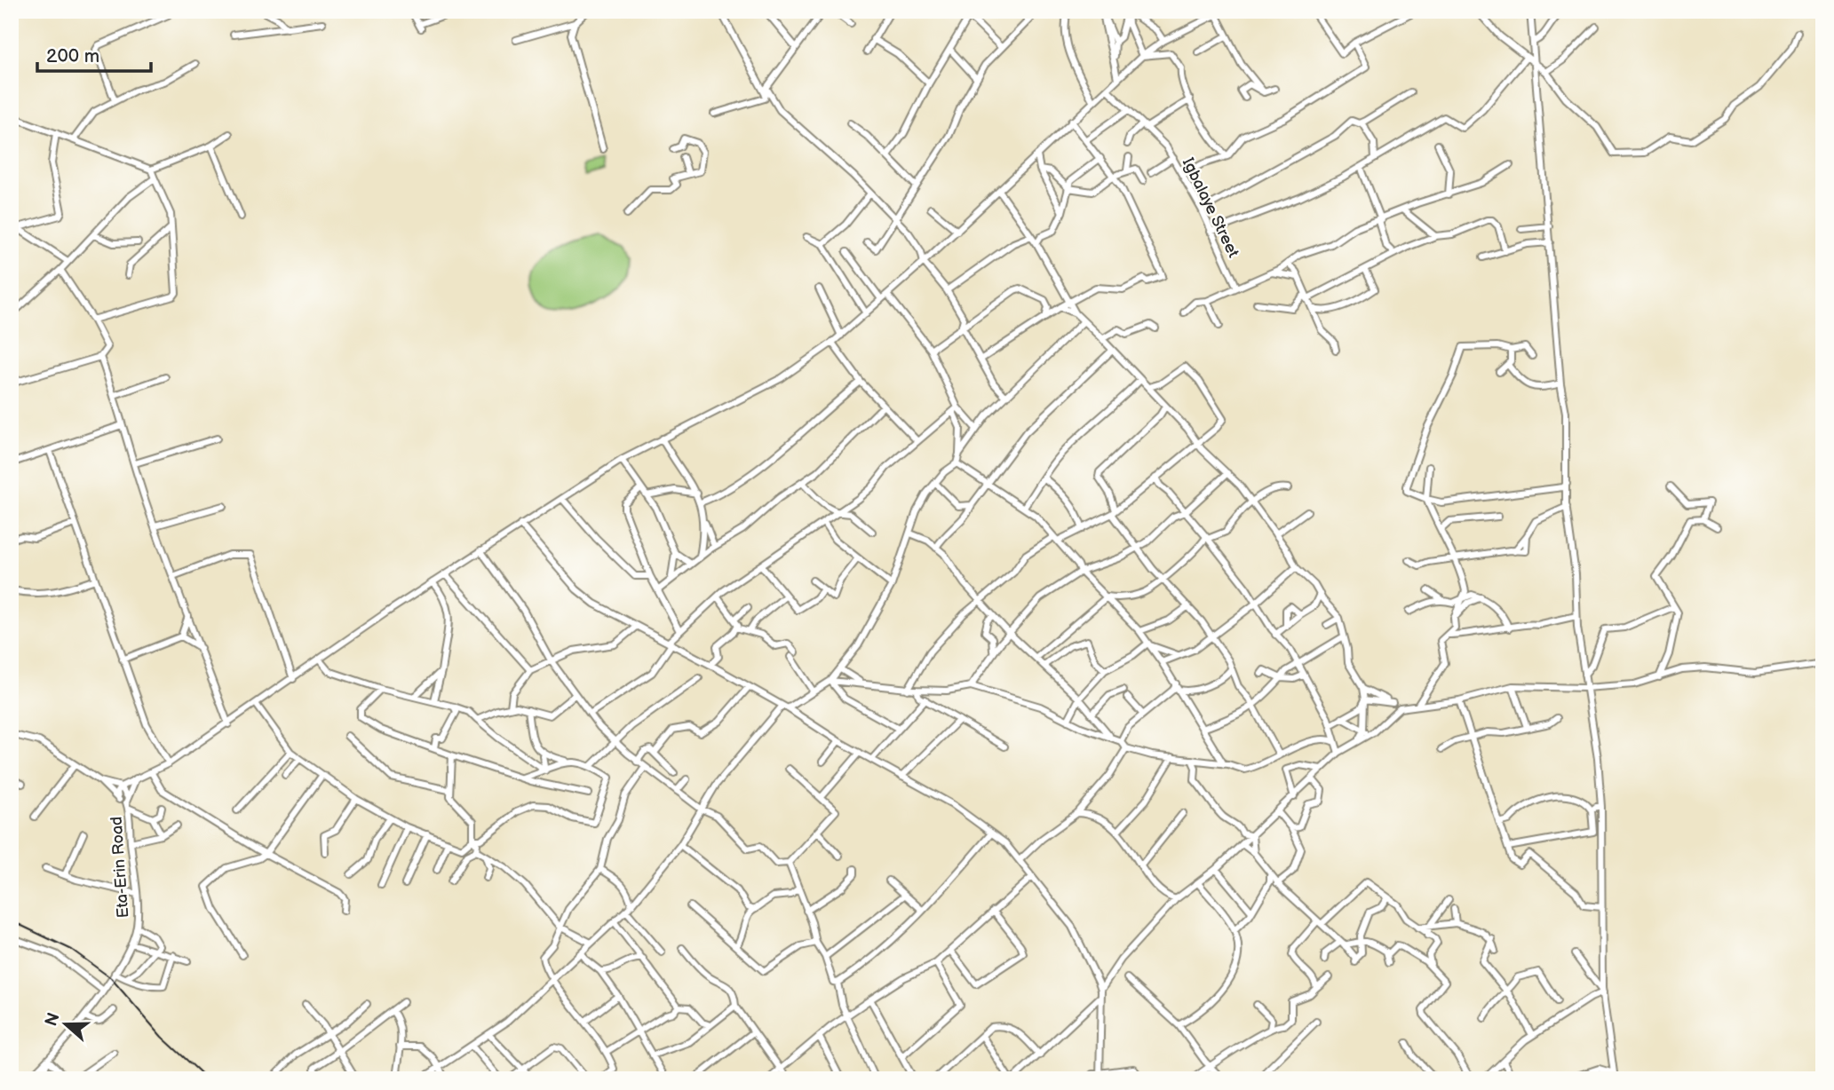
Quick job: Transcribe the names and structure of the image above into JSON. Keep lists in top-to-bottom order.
{
  "streets": {
    "street": ["Igbalaye Street", "Eta-Erin Road"]
  },
  "scale_bar": "200 m",
  "north": "left"
}
